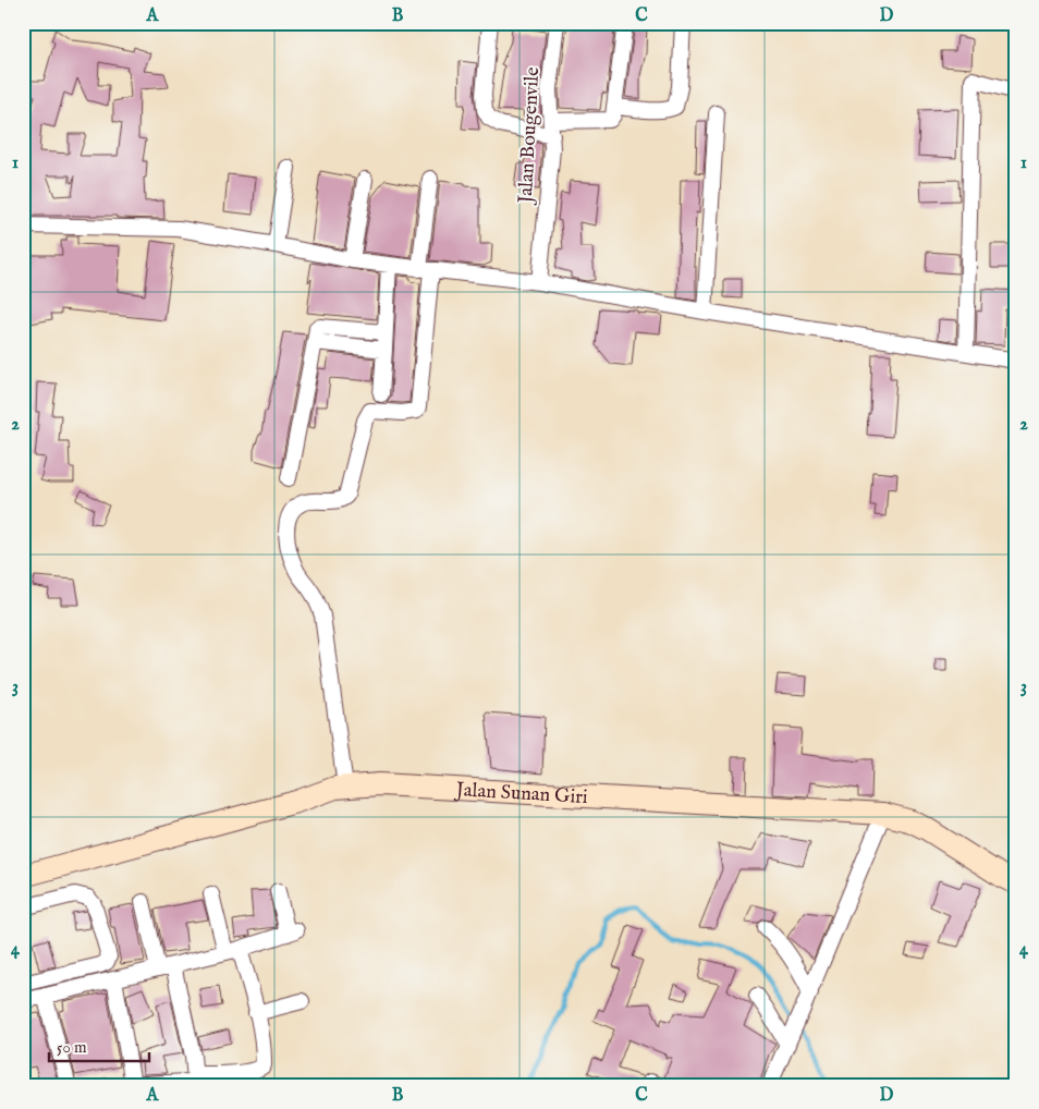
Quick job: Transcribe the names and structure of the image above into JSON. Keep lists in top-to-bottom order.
{
  "streets": {
    "street": ["Jalan Bougenvile", "Jalan Sunan Giri"]
  },
  "scale_bar": "50 m",
  "grid": {
    "columns": [
      "A",
      "B",
      "C",
      "D"
    ],
    "rows": [
      "1",
      "2",
      "3",
      "4"
    ]
  }
}
